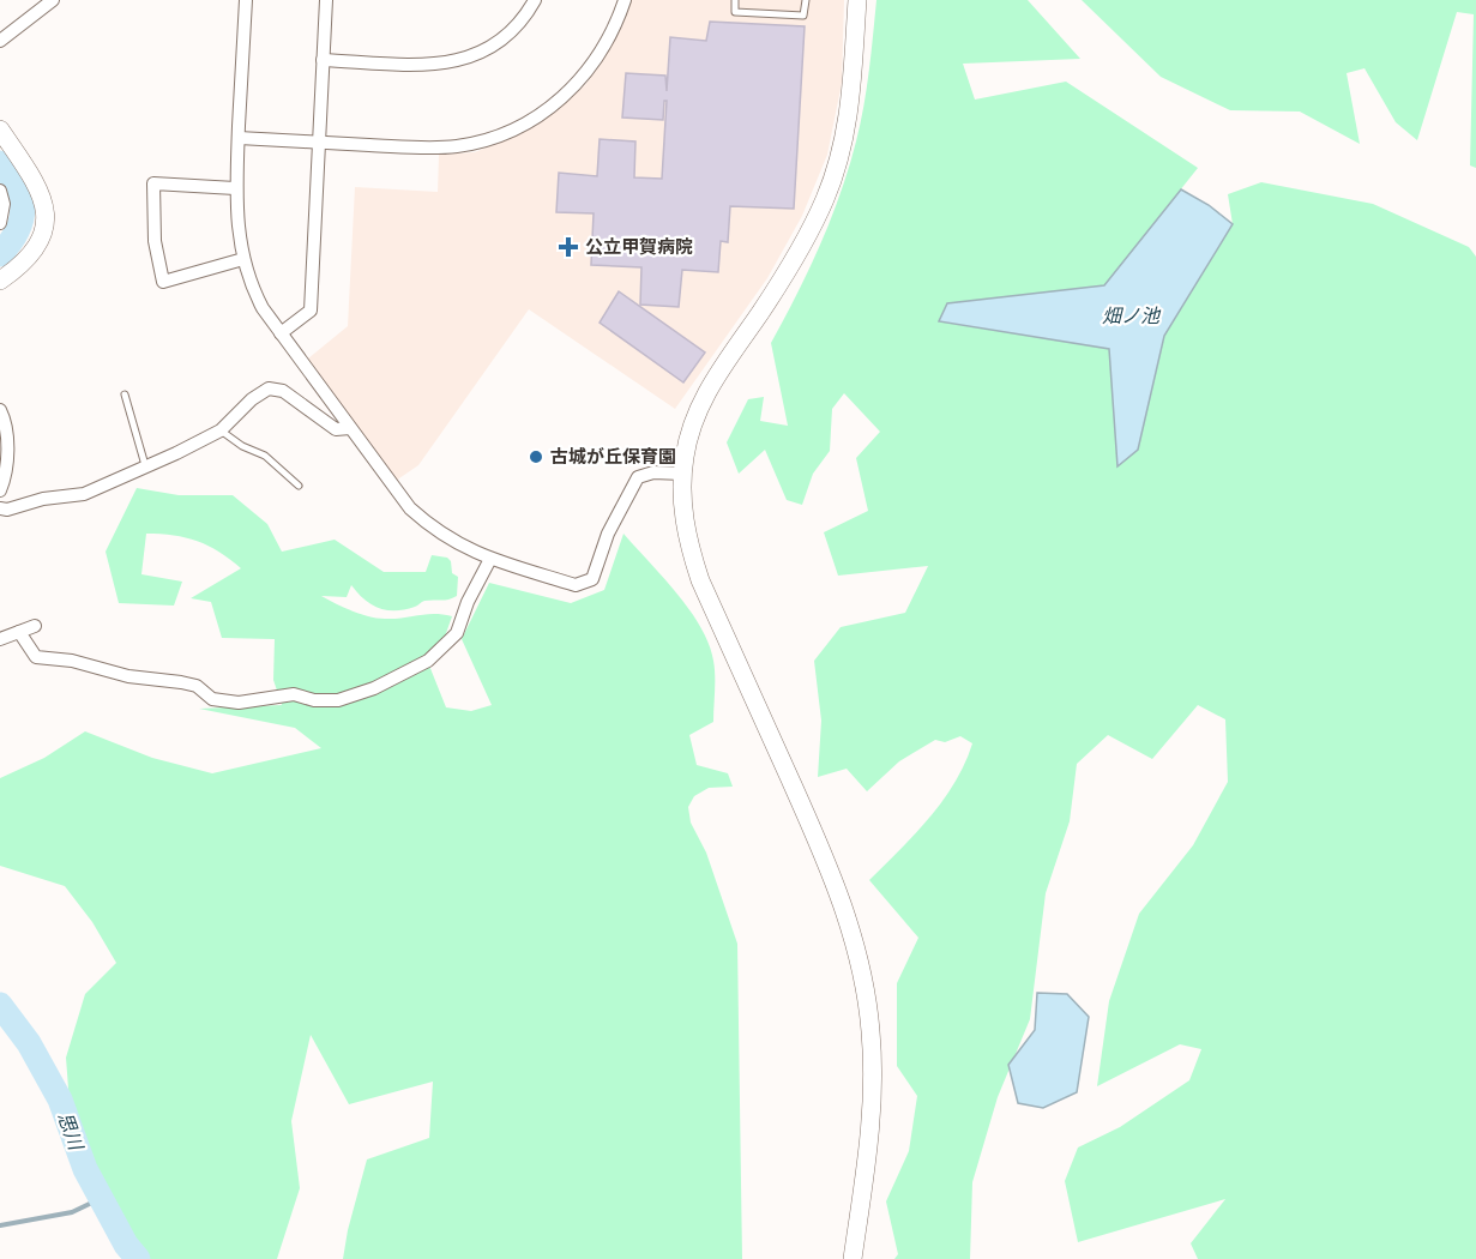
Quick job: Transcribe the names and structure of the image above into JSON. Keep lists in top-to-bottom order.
{
  "water": ["畑ノ池", "思川"],
  "places": {
    "health": ["公立甲賀病院"],
    "other": ["古城が丘保育園"]
  }
}
